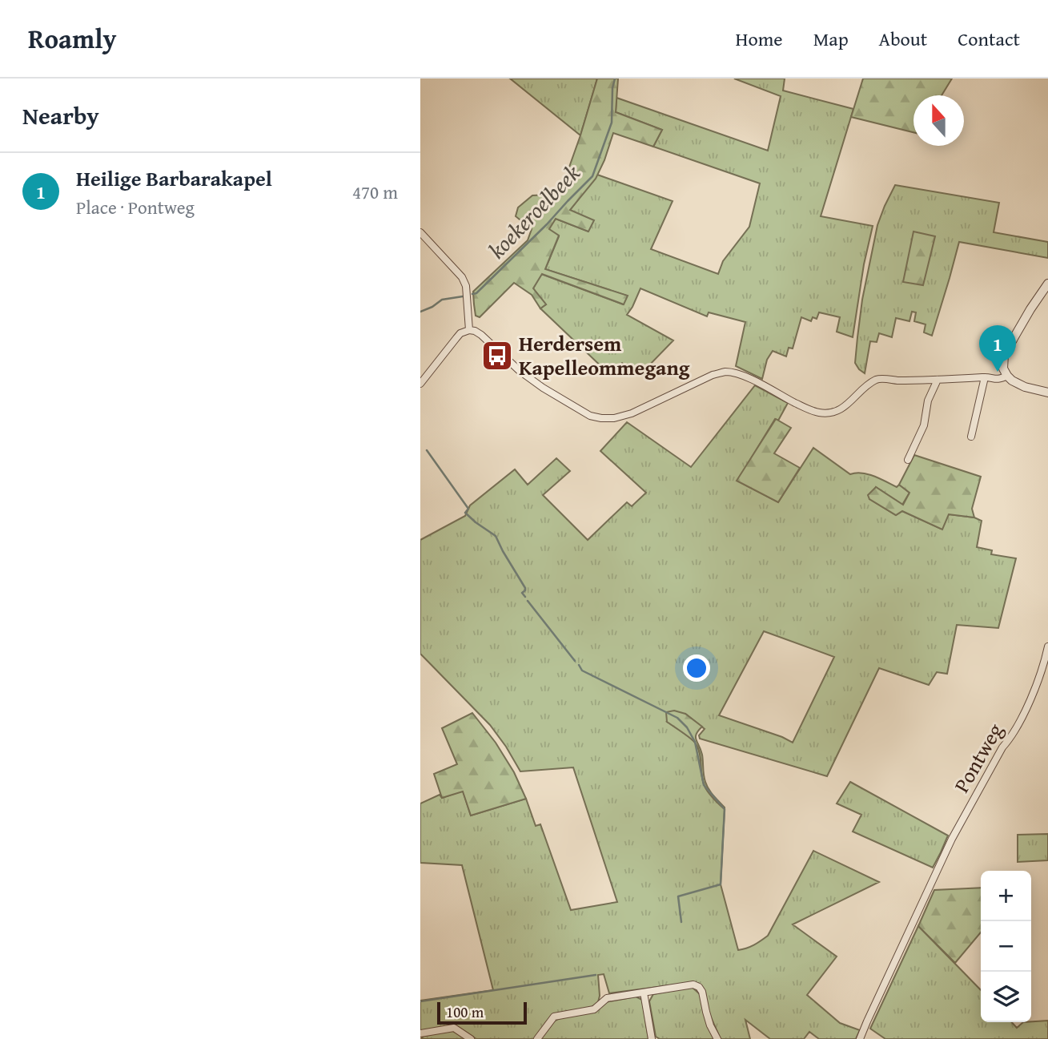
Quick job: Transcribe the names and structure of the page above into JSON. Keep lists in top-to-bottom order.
{
  "streets": {
    "street": ["Pontweg"]
  },
  "water": ["koekeroelbeek"],
  "places": {
    "bus stop": ["Herdersem Kapelleommegang"]
  },
  "scale_bar": "100 m",
  "north": "top",
  "page": {
    "header": "Roamly",
    "nav": [
      "Home",
      "Map",
      "About",
      "Contact"
    ],
    "heading": "Nearby",
    "list": [
      {
        "mark": "1",
        "name": "Heilige Barbarakapel",
        "note": "Place · Pontweg",
        "value": "470 m"
      }
    ],
    "pins": "1",
    "map_buttons": ["+", "−"],
    "scale": "100 m"
  }
}
